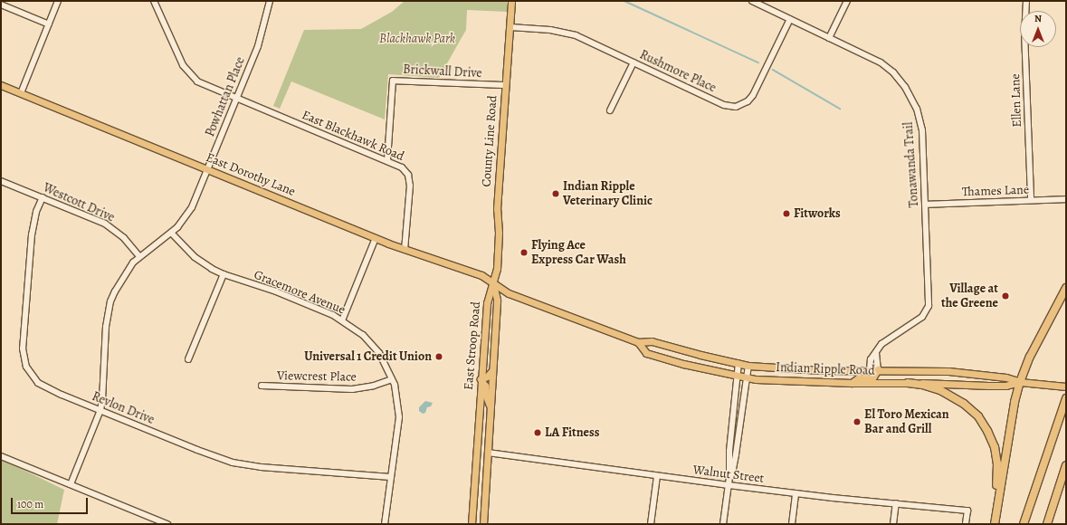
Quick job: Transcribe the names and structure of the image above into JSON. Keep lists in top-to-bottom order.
{
  "streets": {
    "main road": [
      "County Line Road",
      "East Dorothy Lane",
      "East Stroop Road",
      "Indian Ripple Road"
    ],
    "street": [
      "Brickwall Drive",
      "Rushmore Place",
      "Powhattan Place",
      "Ellen Lane",
      "East Blackhawk Road",
      "Tonawanda Trail",
      "Thames Lane",
      "Westcott Drive",
      "Gracemore Avenue",
      "Viewcrest Place",
      "Revlon Drive",
      "Walnut Street"
    ]
  },
  "crossings": [
    ["Brickwall Drive", "East Blackhawk Road"],
    ["Brickwall Drive", "County Line Road"],
    ["Rushmore Place", "County Line Road"],
    ["Rushmore Place", "Tonawanda Trail"],
    ["Powhattan Place", "East Blackhawk Road"],
    ["Powhattan Place", "East Dorothy Lane"],
    ["Powhattan Place", "Westcott Drive"],
    ["Powhattan Place", "Gracemore Avenue"],
    ["Powhattan Place", "Revlon Drive"],
    ["Ellen Lane", "Thames Lane"],
    ["East Blackhawk Road", "East Dorothy Lane"],
    ["County Line Road", "East Dorothy Lane"],
    ["County Line Road", "East Stroop Road"],
    ["County Line Road", "Indian Ripple Road"],
    ["Tonawanda Trail", "Thames Lane"],
    ["Tonawanda Trail", "Indian Ripple Road"],
    ["East Dorothy Lane", "East Stroop Road"],
    ["East Dorothy Lane", "Indian Ripple Road"],
    ["Westcott Drive", "Revlon Drive"],
    ["Gracemore Avenue", "Viewcrest Place"],
    ["Gracemore Avenue", "Revlon Drive"],
    ["East Stroop Road", "Indian Ripple Road"],
    ["East Stroop Road", "Walnut Street"]
  ],
  "parks": ["Blackhawk Park"],
  "places": [
    "Indian Ripple Veterinary Clinic",
    "Fitworks",
    "Flying Ace Express Car Wash",
    "Village at the Greene",
    "Universal 1 Credit Union",
    "El Toro Mexican Bar and Grill",
    "LA Fitness"
  ],
  "scale_bar": "100 m",
  "north": "top"
}
